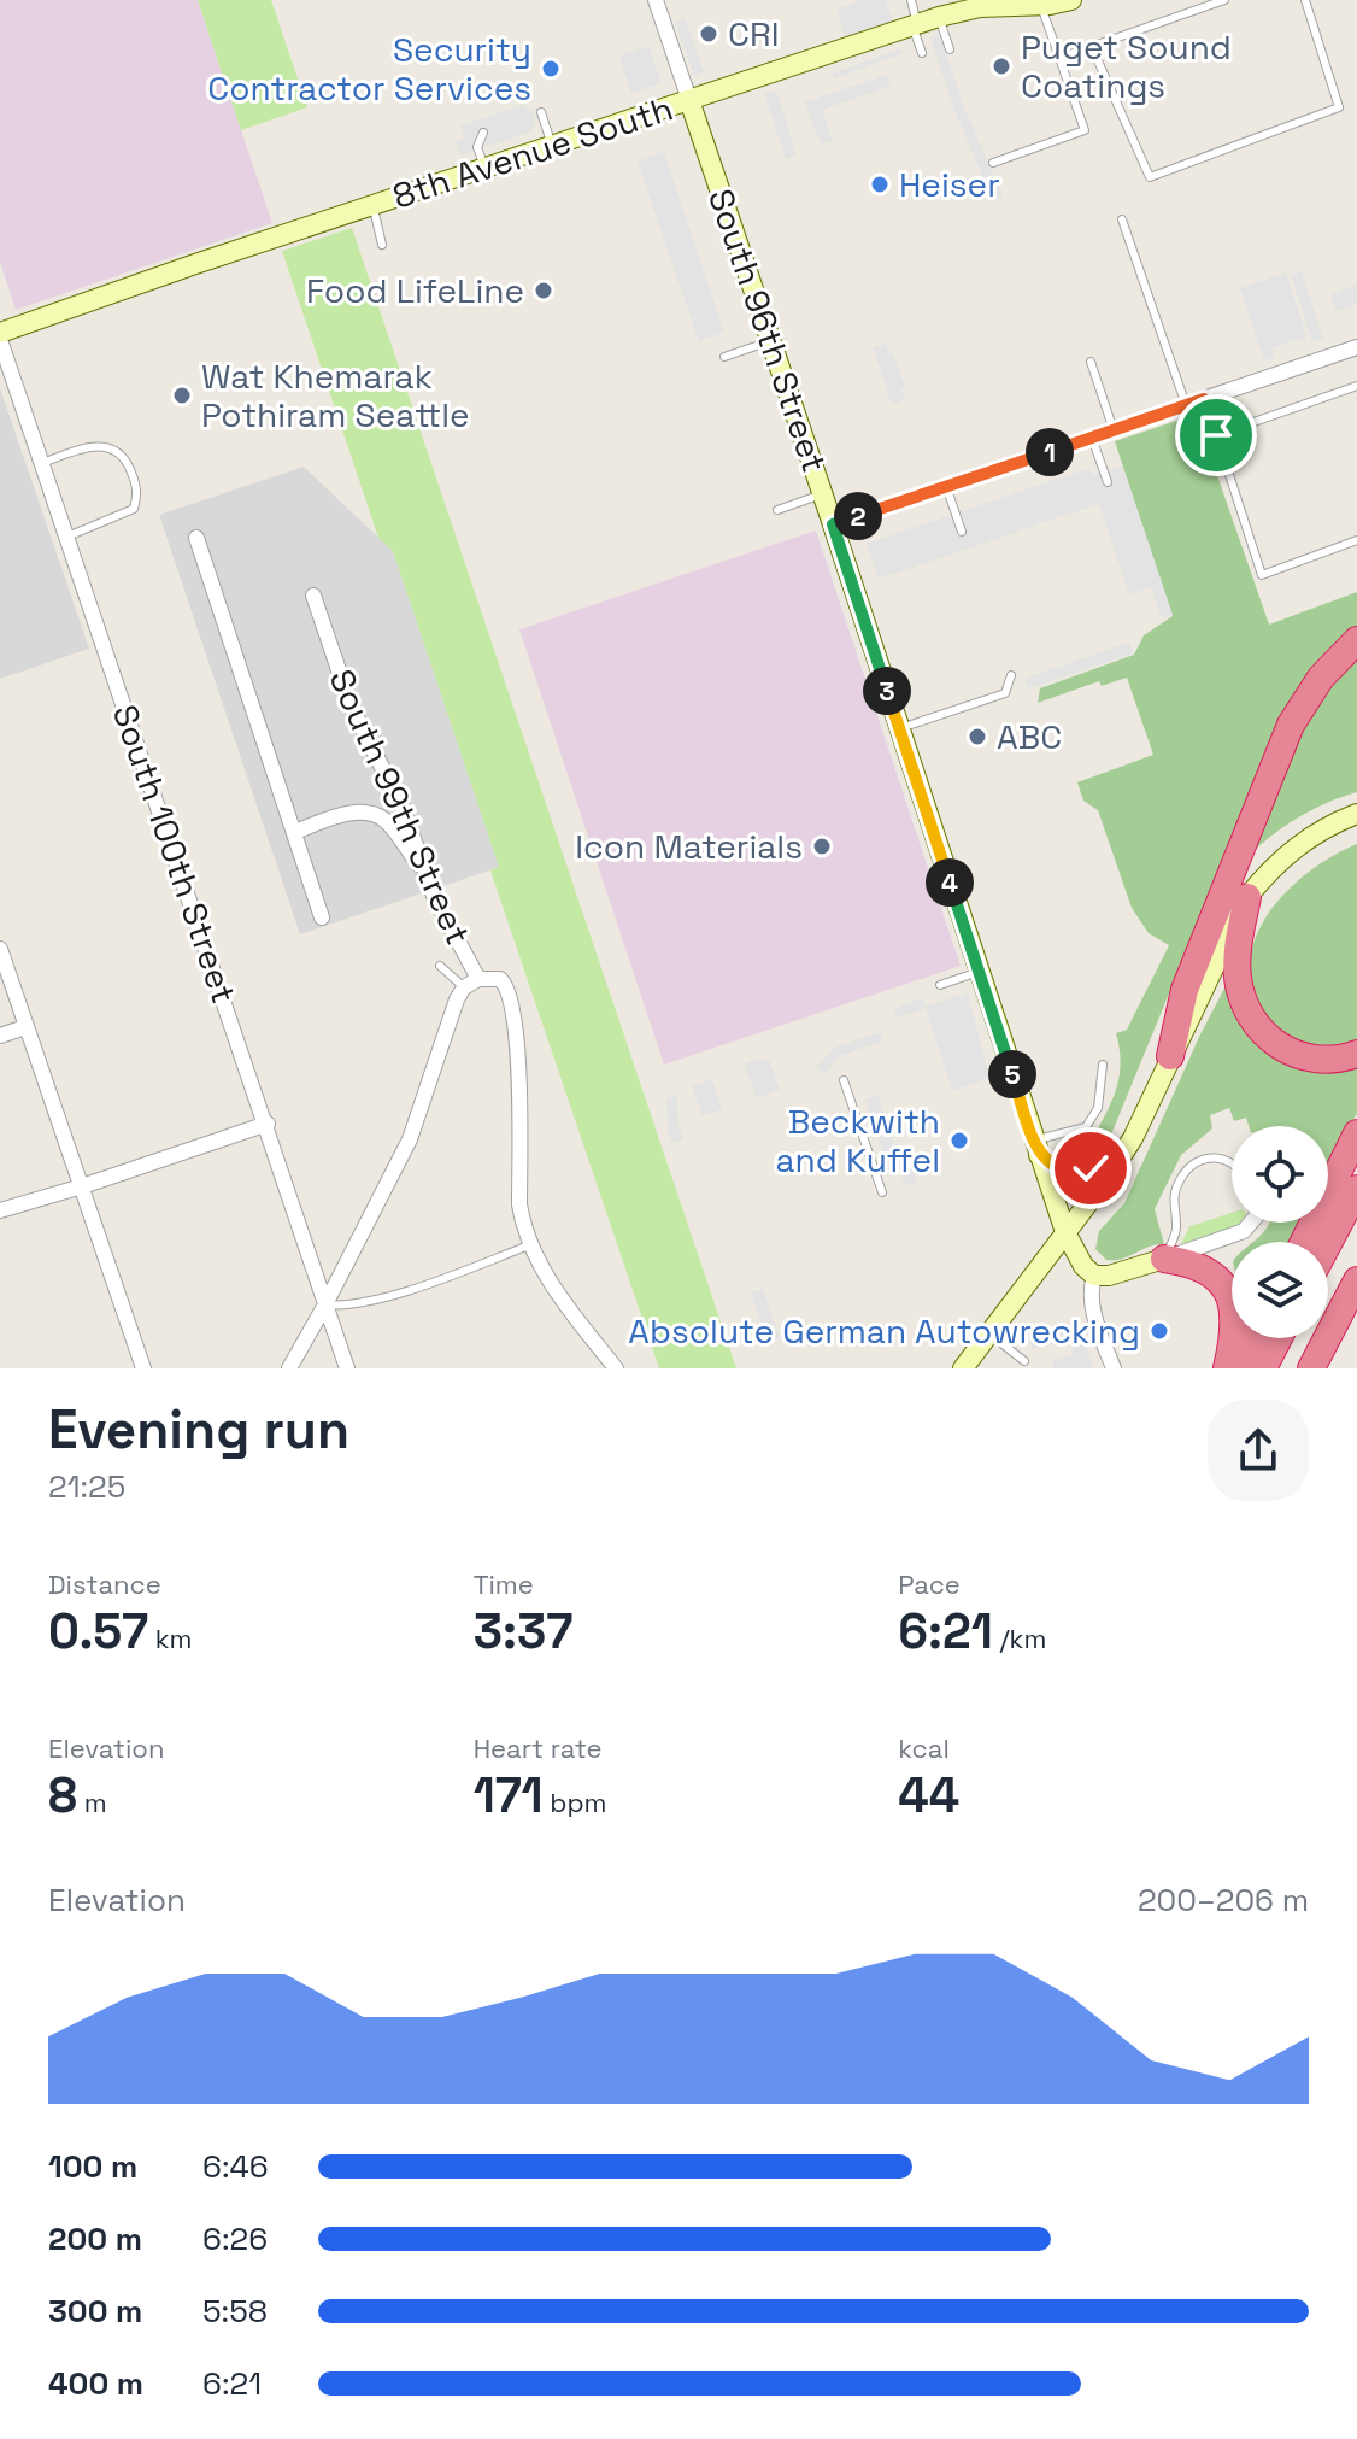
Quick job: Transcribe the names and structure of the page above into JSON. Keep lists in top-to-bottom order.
{
  "streets": {
    "street": [
      "8th Avenue South",
      "South 96th Street",
      "South 99th Street",
      "South 100th Street"
    ]
  },
  "crossings": [
    ["8th Avenue South", "South 96th Street"]
  ],
  "places": [
    "CRI",
    "Puget Sound Coatings",
    "Security Contractor Services",
    "Heiser",
    "Food LifeLine",
    "Wat Khemarak Pothiram Seattle",
    "ABC",
    "Icon Materials",
    "Beckwith and Kuffel",
    "Absolute German Autowrecking"
  ],
  "page": {
    "pins": [
      "1",
      "2",
      "3",
      "4",
      "5"
    ],
    "heading": ["Evening run", "21:25"],
    "stats": [
      ["Distance", "0.57 km"],
      ["Time", "3:37"],
      ["Pace", "6:21 /km"],
      ["Elevation", "8 m"],
      ["Heart rate", "171 bpm"],
      ["kcal", "44"]
    ],
    "chart": ["Elevation", "200–206 m"],
    "list": [
      {
        "name": "100 m",
        "note": "6:46"
      },
      {
        "name": "200 m",
        "note": "6:26"
      },
      {
        "name": "300 m",
        "note": "5:58"
      },
      {
        "name": "400 m",
        "note": "6:21"
      }
    ]
  }
}
